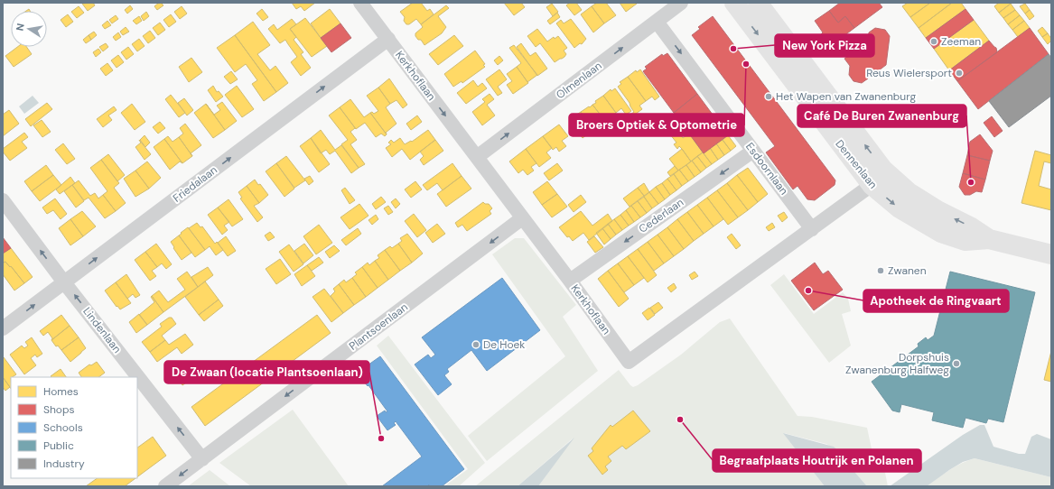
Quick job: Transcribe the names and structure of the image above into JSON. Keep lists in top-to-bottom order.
{
  "streets": {
    "main road": ["Dennenlaan"],
    "street": [
      "Kerkhoflaan",
      "Olmenlaan",
      "Esdoornlaan",
      "Friedalaan",
      "Cederlaan",
      "Plantsoenlaan",
      "Lindenlaan"
    ]
  },
  "crossings": [
    ["Kerkhoflaan", "Olmenlaan"],
    ["Kerkhoflaan", "Dennenlaan"],
    ["Kerkhoflaan", "Esdoornlaan"],
    ["Kerkhoflaan", "Friedalaan"],
    ["Kerkhoflaan", "Cederlaan"],
    ["Kerkhoflaan", "Plantsoenlaan"],
    ["Olmenlaan", "Esdoornlaan"],
    ["Esdoornlaan", "Cederlaan"],
    ["Friedalaan", "Lindenlaan"],
    ["Plantsoenlaan", "Lindenlaan"]
  ],
  "one_way": [
    "Olmenlaan",
    "Esdoornlaan",
    "Friedalaan",
    "Cederlaan",
    "Plantsoenlaan",
    "Lindenlaan"
  ],
  "places": [
    "Zeeman",
    "New York Pizza",
    "Broers Optiek & Optometrie",
    "Reus Wielersport",
    "Het Wapen van Zwanenburg",
    "Café De Buren Zwanenburg",
    "Zwanen",
    "Apotheek de Ringvaart",
    "De Hoek",
    "Dorpshuis Zwanenburg Halfweg",
    "Begraafplaats Houtrijk en Polanen",
    "De Zwaan (locatie Plantsoenlaan)"
  ],
  "legend": [
    "Homes",
    "Shops",
    "Schools",
    "Public",
    "Industry"
  ],
  "north": "left"
}
